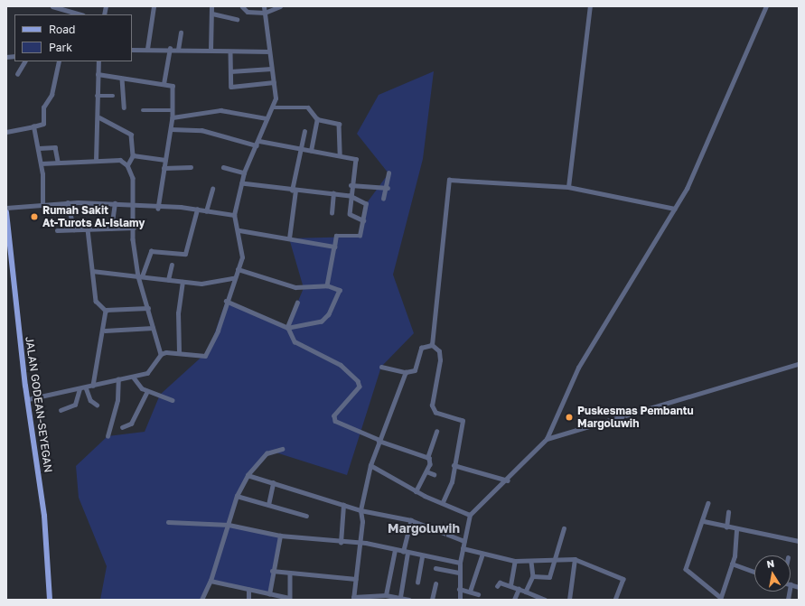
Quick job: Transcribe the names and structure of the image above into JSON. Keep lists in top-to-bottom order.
{
  "streets": {
    "main road": ["JALAN GODEAN-SEYEGAN"]
  },
  "districts": ["Margoluwih"],
  "places": ["Rumah Sakit At-Turots Al-Islamy", "Puskesmas Pembantu Margoluwih"],
  "legend": ["Road", "Park"],
  "north": "top"
}
